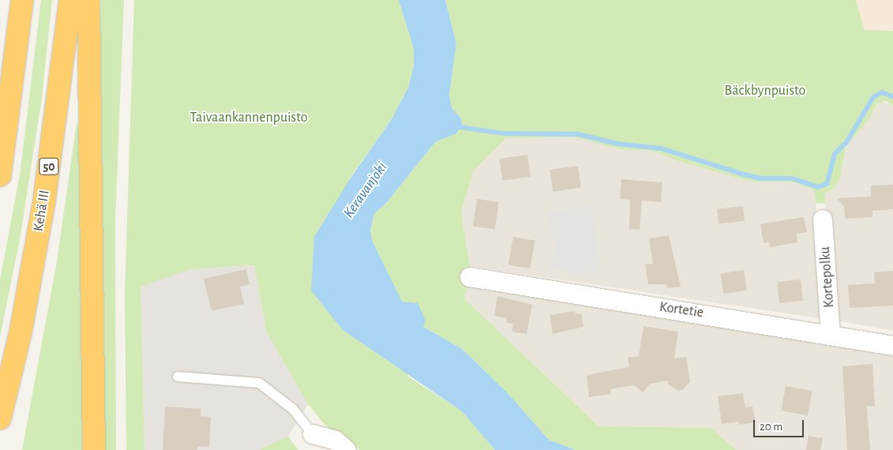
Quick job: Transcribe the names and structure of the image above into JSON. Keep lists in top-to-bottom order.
{
  "streets": {
    "highway": ["50", "Kehä III"],
    "street": ["Kortepolku", "Kortetie"]
  },
  "crossings": [
    ["Kortepolku", "Kortetie"]
  ],
  "water": ["Keravanjoki"],
  "parks": ["Bäckbynpuisto", "Taivaankannenpuisto"],
  "scale_bar": "20 m"
}
